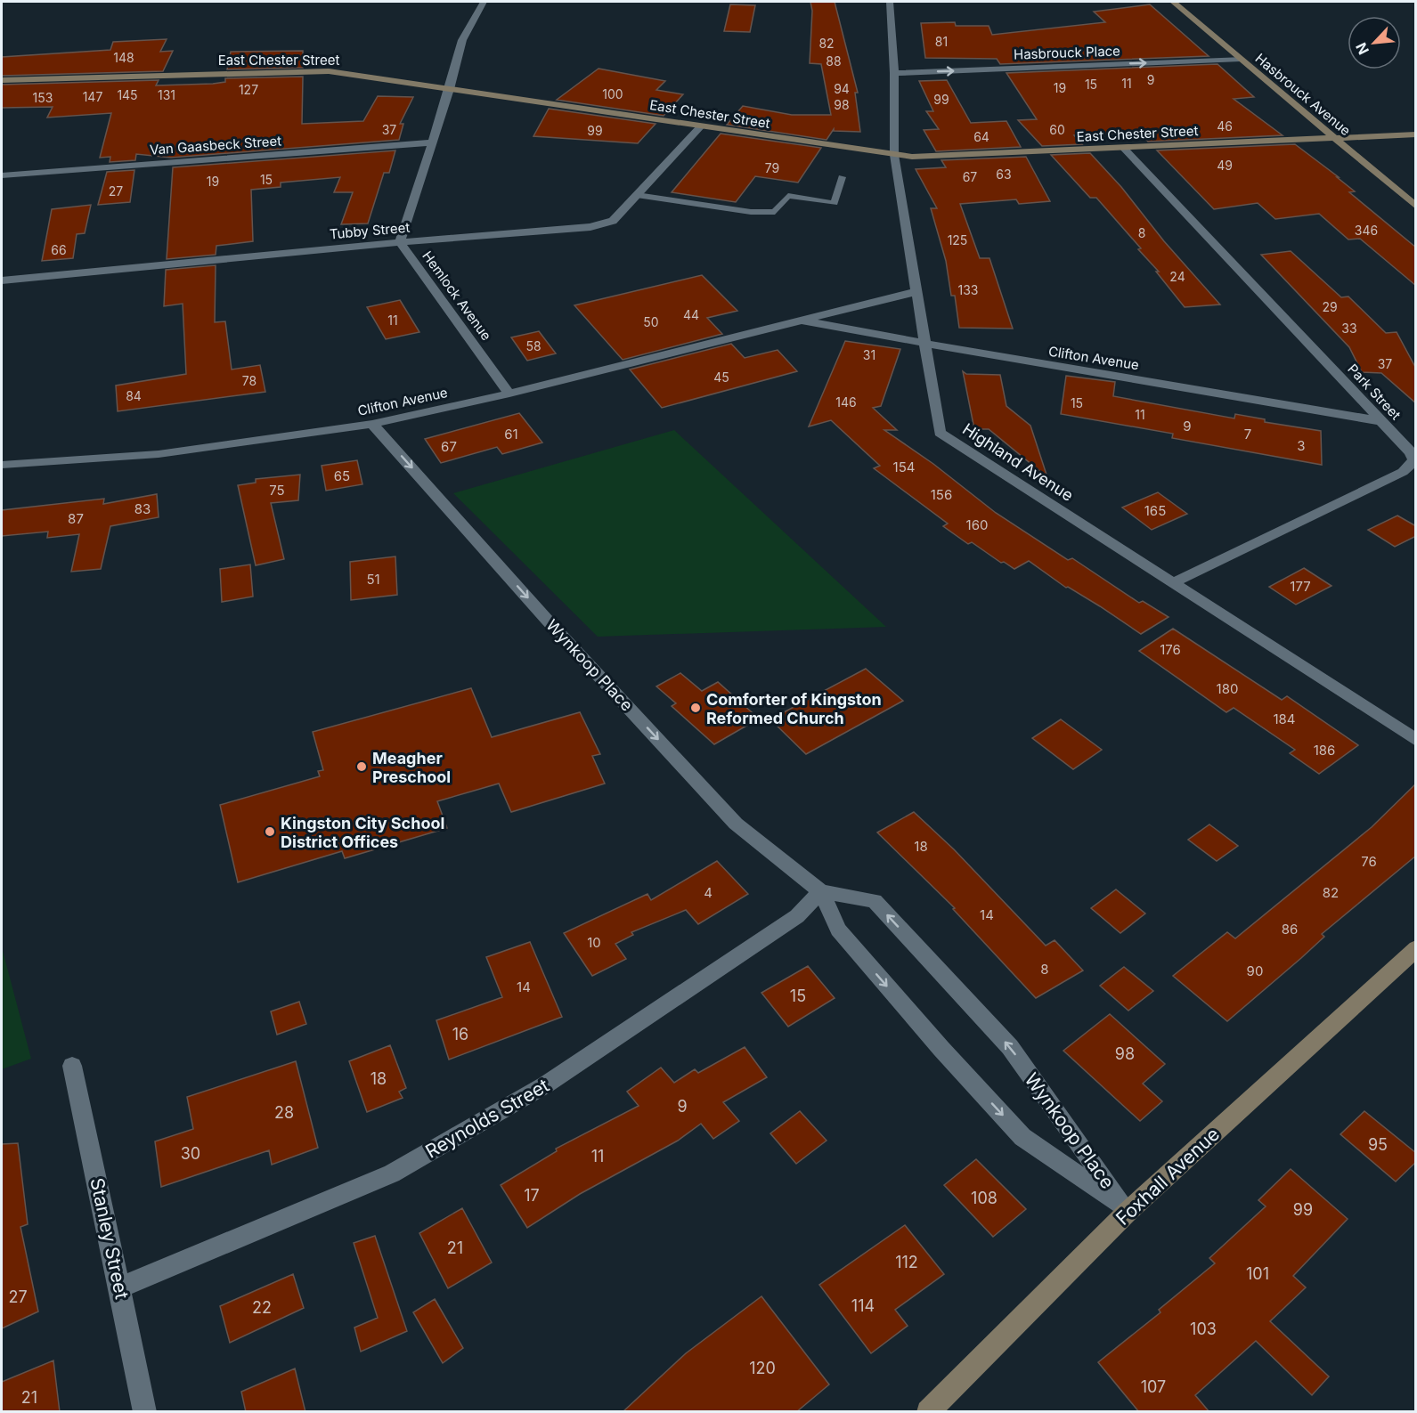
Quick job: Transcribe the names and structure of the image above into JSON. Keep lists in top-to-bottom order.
{
  "streets": {
    "main road": ["East Chester Street", "Hasbrouck Avenue", "Foxhall Avenue"],
    "street": [
      "Hasbrouck Place",
      "Van Gaasbeck Street",
      "Tubby Street",
      "Hemlock Avenue",
      "Clifton Avenue",
      "Park Street",
      "Highland Avenue",
      "Wynkoop Place",
      "Reynolds Street",
      "Stanley Street"
    ]
  },
  "crossings": [
    ["Hasbrouck Place", "Hasbrouck Avenue"],
    ["Hasbrouck Place", "Highland Avenue"],
    ["East Chester Street", "Hasbrouck Avenue"],
    ["East Chester Street", "Tubby Street"],
    ["East Chester Street", "Park Street"],
    ["East Chester Street", "Highland Avenue"],
    ["Tubby Street", "Hemlock Avenue"],
    ["Hemlock Avenue", "Clifton Avenue"],
    ["Clifton Avenue", "Park Street"],
    ["Clifton Avenue", "Highland Avenue"],
    ["Clifton Avenue", "Wynkoop Place"],
    ["Park Street", "Highland Avenue"],
    ["Wynkoop Place", "Reynolds Street"],
    ["Wynkoop Place", "Foxhall Avenue"],
    ["Reynolds Street", "Stanley Street"]
  ],
  "one_way": ["Hasbrouck Place"],
  "places": ["Comforter of Kingston Reformed Church", "Meagher Preschool", "Kingston City School District Offices"],
  "house_numbers": [
    "81",
    "82",
    "148",
    "88",
    "9",
    "11",
    "15",
    "19",
    "94",
    "127",
    "100",
    "145",
    "131",
    "147",
    "153",
    "99",
    "98",
    "46",
    "37",
    "60",
    "99",
    "64",
    "49",
    "79",
    "63",
    "67",
    "15",
    "19",
    "27",
    "346",
    "8",
    "125",
    "66",
    "24",
    "133",
    "29",
    "44",
    "11",
    "50",
    "33",
    "58",
    "31",
    "37",
    "45",
    "78",
    "84",
    "146",
    "15",
    "11",
    "9",
    "61",
    "7",
    "3",
    "67",
    "154",
    "65",
    "75",
    "156",
    "83",
    "165",
    "87",
    "160",
    "51",
    "177",
    "176",
    "180",
    "184",
    "186",
    "18",
    "76",
    "4",
    "82",
    "14",
    "86",
    "10",
    "8",
    "90",
    "14",
    "15",
    "16",
    "98",
    "18",
    "9",
    "28",
    "95",
    "30",
    "11",
    "17",
    "108",
    "99",
    "21",
    "112",
    "101",
    "27",
    "114",
    "22",
    "103",
    "120",
    "107",
    "21"
  ],
  "north": "bottom left"
}
